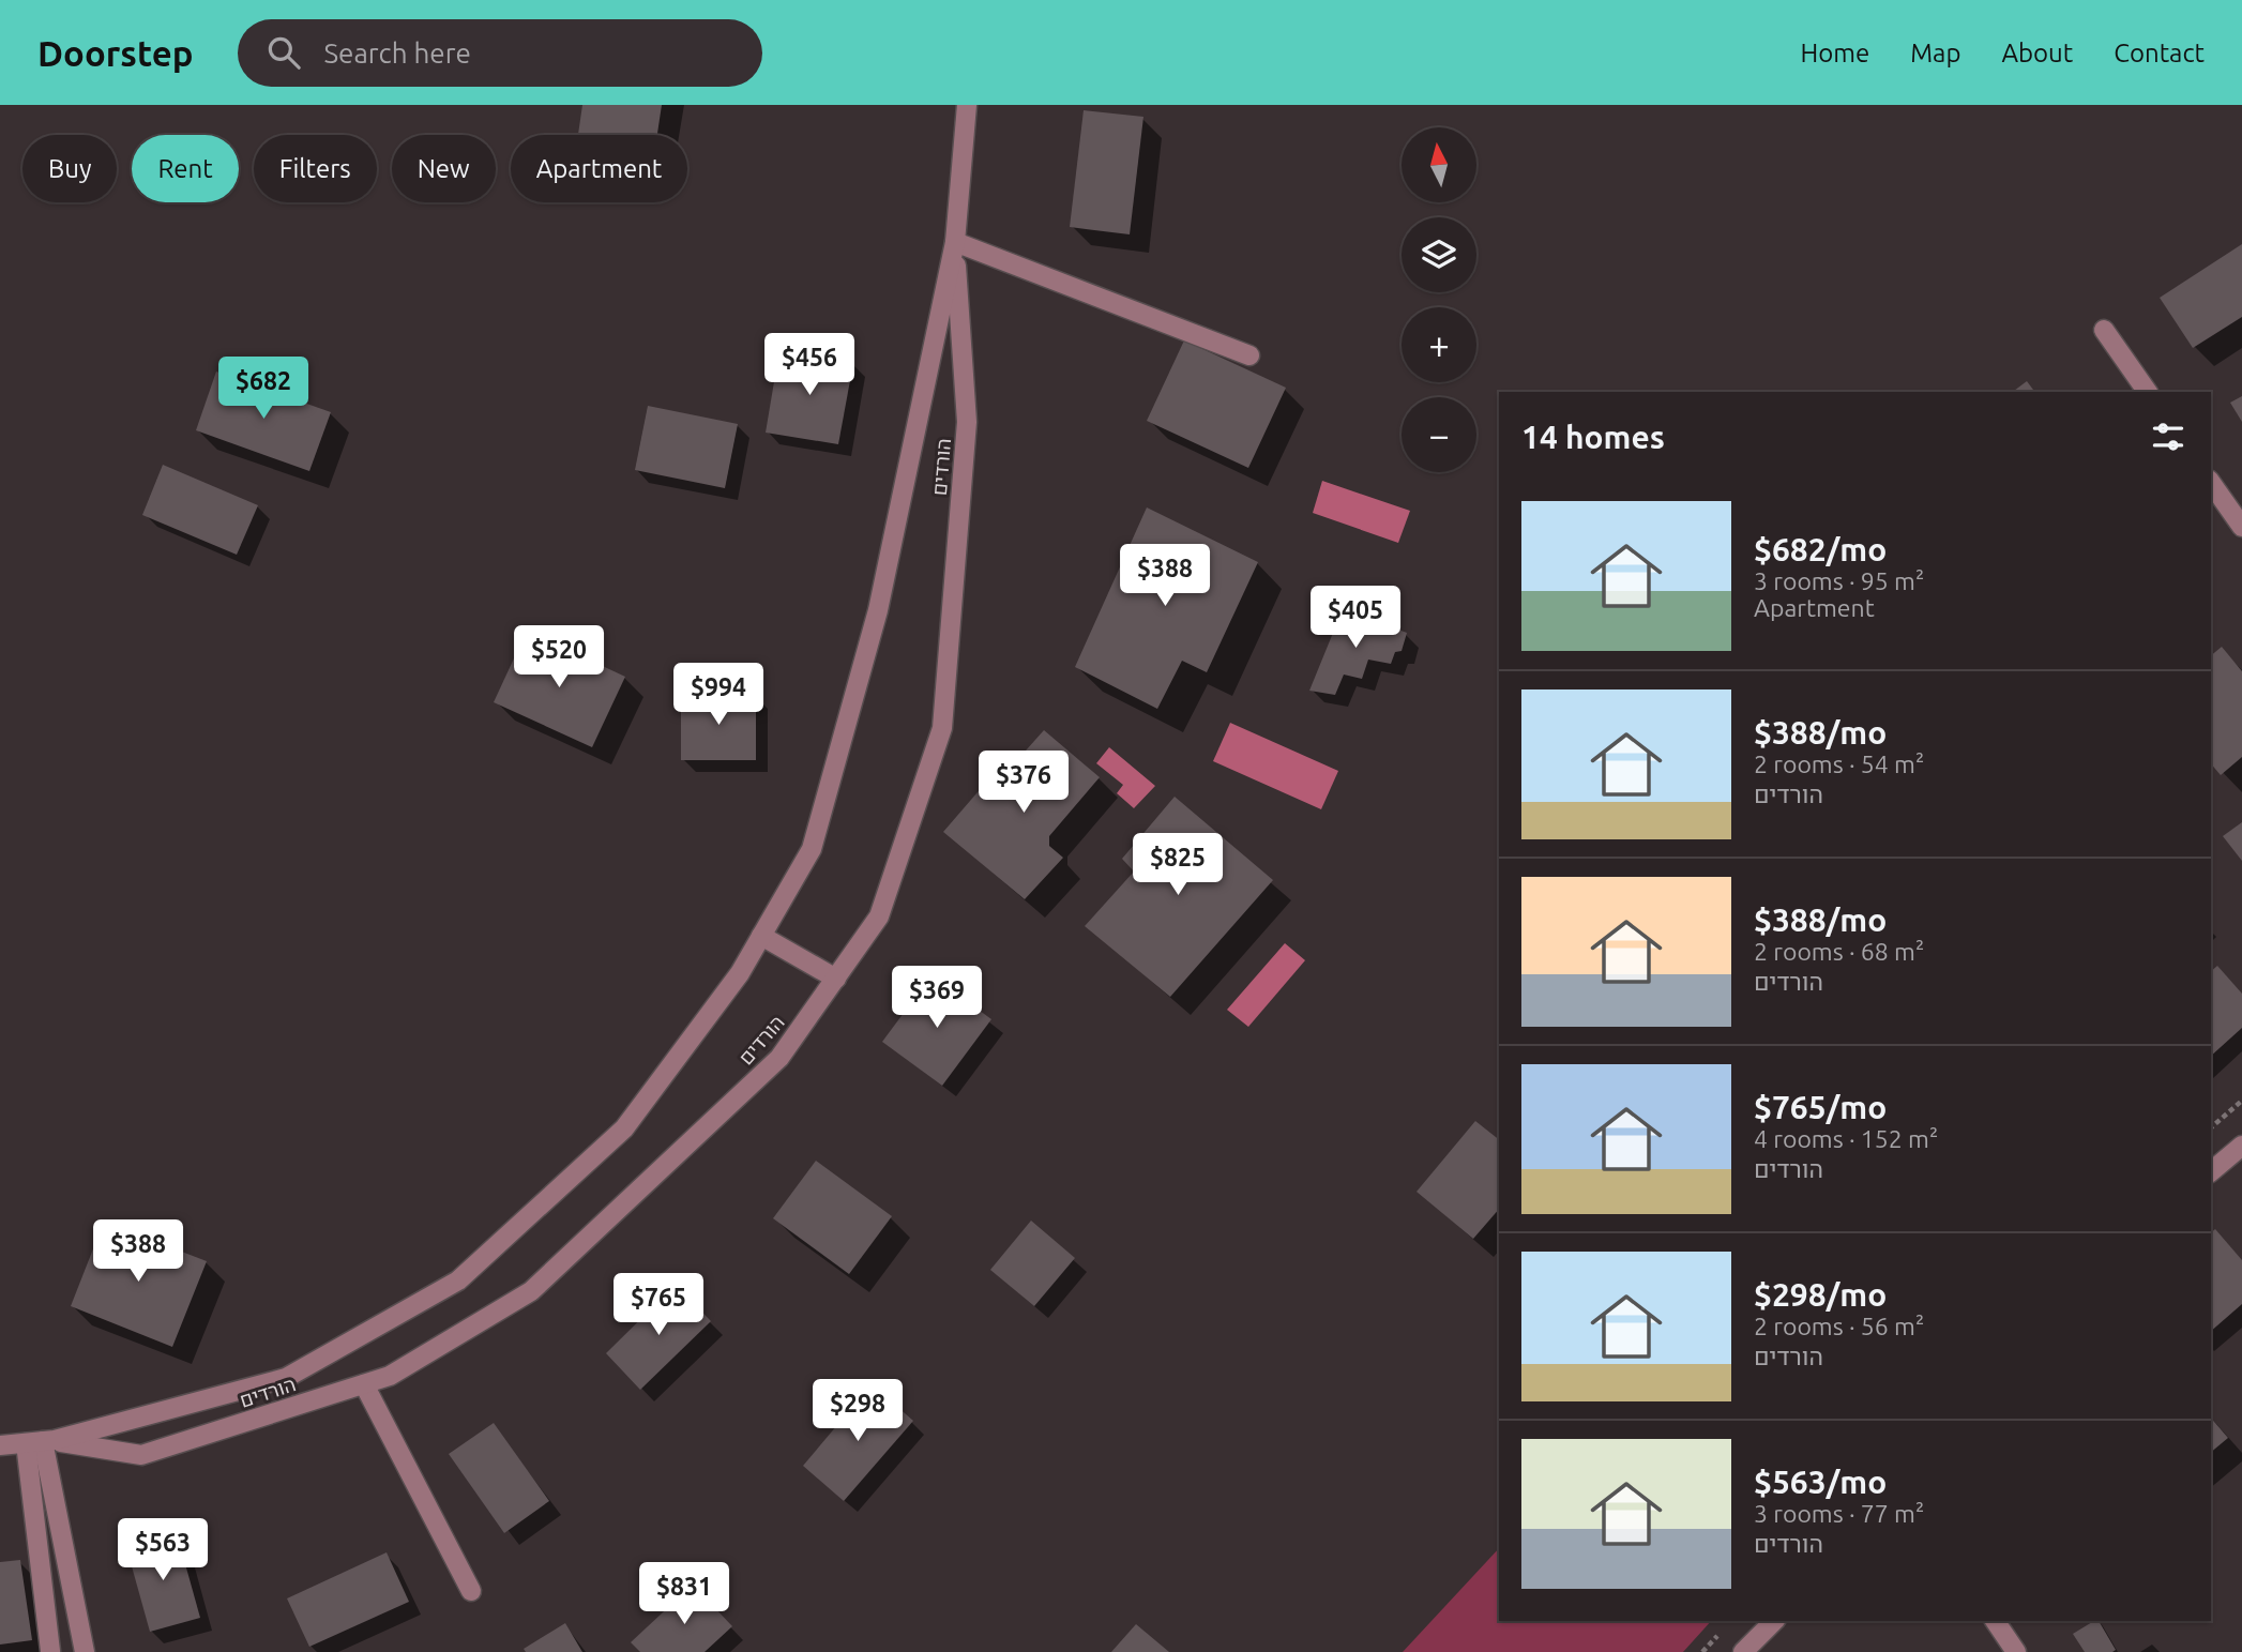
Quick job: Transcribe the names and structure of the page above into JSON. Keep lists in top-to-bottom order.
{
  "streets": {
    "street": ["הורדים"]
  },
  "north": "top",
  "page": {
    "header": "Doorstep",
    "search": "Search here",
    "nav": [
      "Home",
      "Map",
      "About",
      "Contact"
    ],
    "map_buttons": ["+", "−"],
    "chip": [
      "Buy",
      "Rent",
      "Filters",
      "New",
      "Apartment"
    ],
    "price": [
      "$456",
      "$682",
      "$388",
      "$405",
      "$520",
      "$994",
      "$376",
      "$825",
      "$369",
      "$388",
      "$765",
      "$298",
      "$563",
      "$831"
    ],
    "heading": "14 homes",
    "list": [
      {
        "name": "$682/mo",
        "note": "3 rooms · 95 m² · Apartment"
      },
      {
        "name": "$388/mo",
        "note": "2 rooms · 54 m² · הורדים"
      },
      {
        "name": "$388/mo",
        "note": "2 rooms · 68 m² · הורדים"
      },
      {
        "name": "$765/mo",
        "note": "4 rooms · 152 m² · הורדים"
      },
      {
        "name": "$298/mo",
        "note": "2 rooms · 56 m² · הורדים"
      },
      {
        "name": "$563/mo",
        "note": "3 rooms · 77 m² · הורדים"
      }
    ]
  }
}
